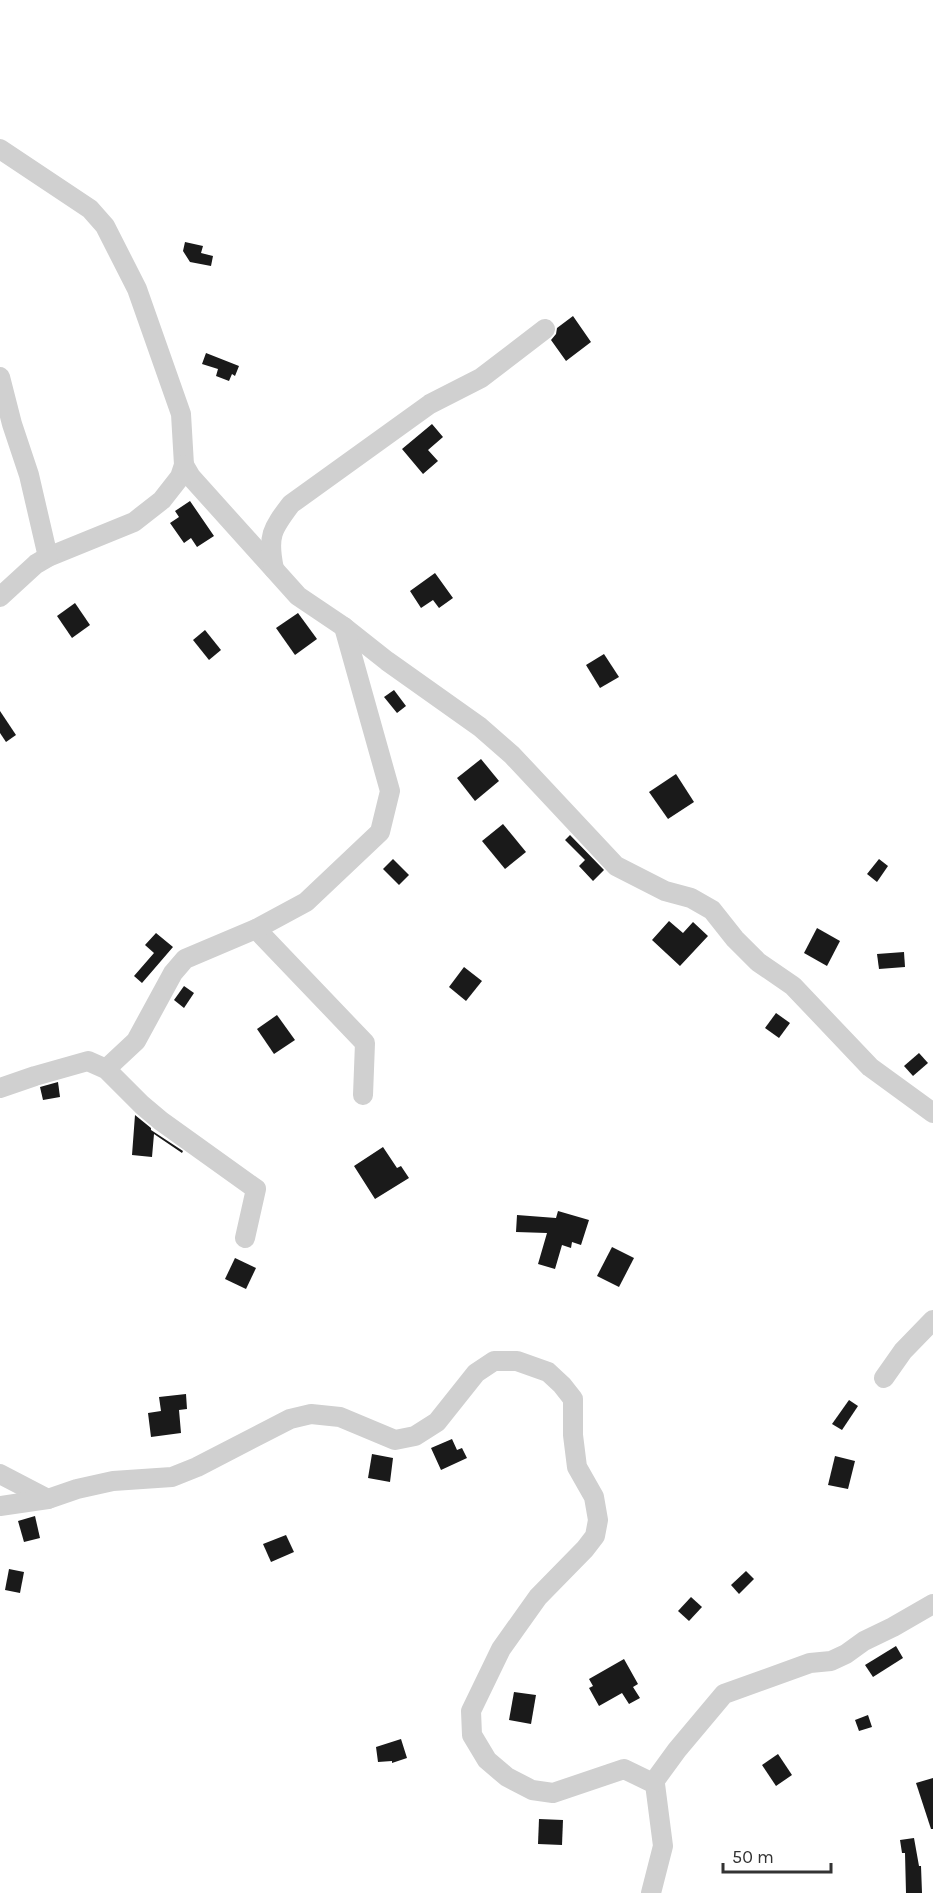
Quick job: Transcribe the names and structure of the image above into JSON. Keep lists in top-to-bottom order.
{
  "scale_bar": "50 m"
}
